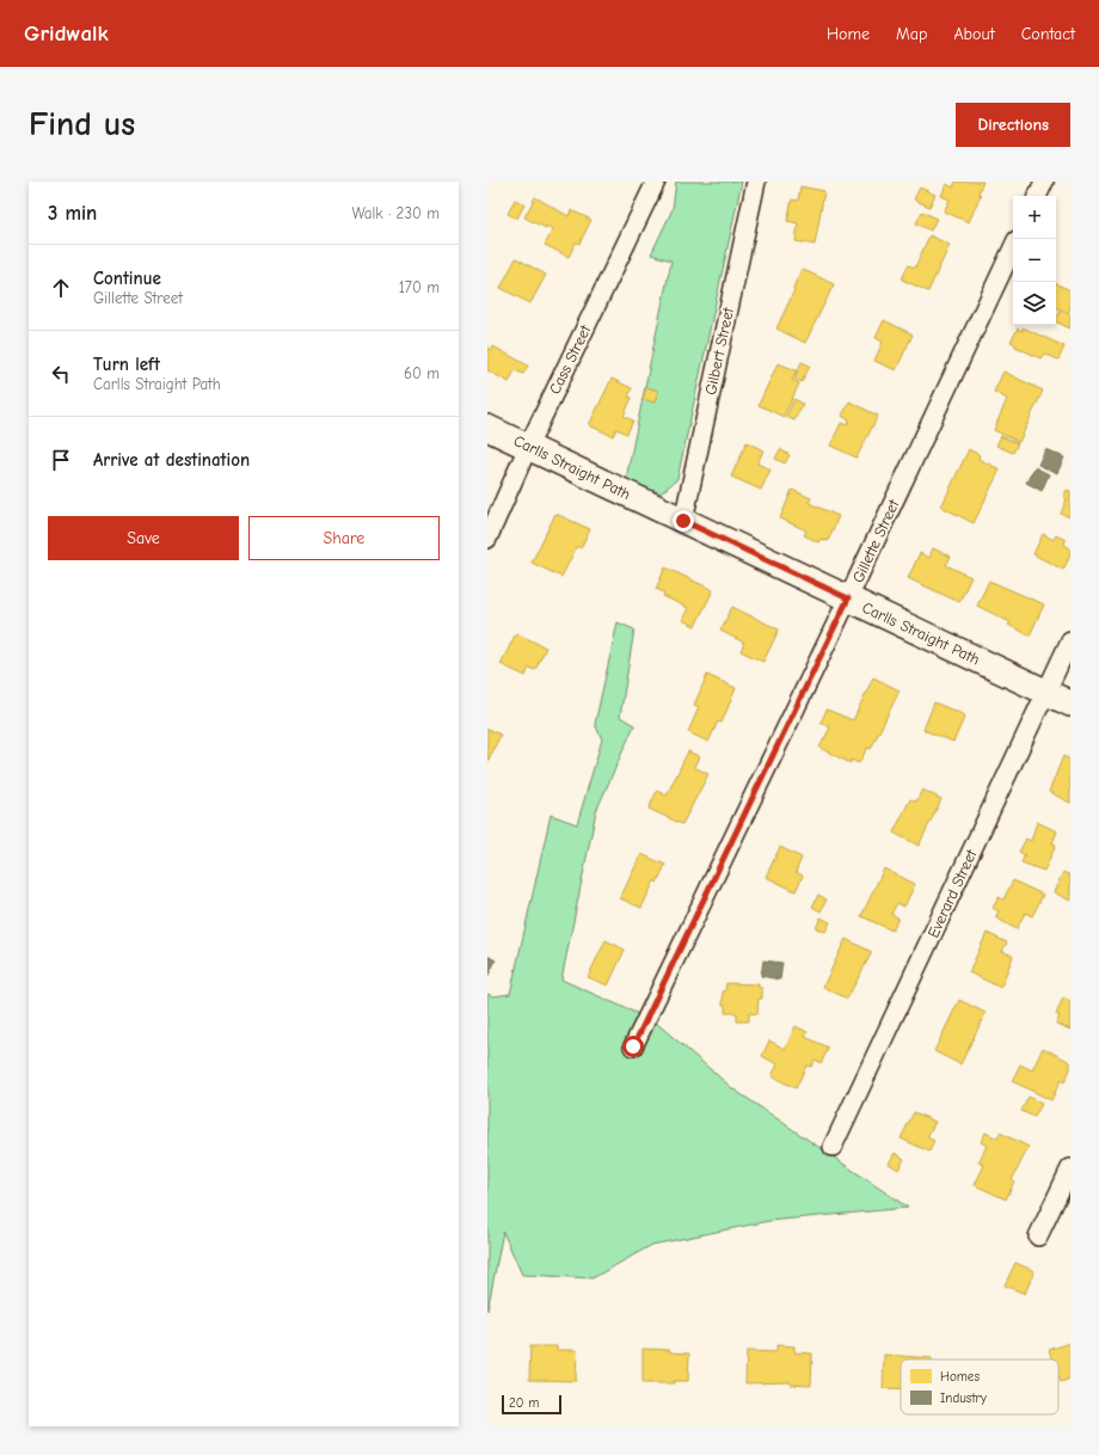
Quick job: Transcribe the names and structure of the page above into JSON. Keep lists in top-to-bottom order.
{
  "streets": {
    "street": [
      "Gilbert Street",
      "Cass Street",
      "Carlls Straight Path",
      "Gillette Street",
      "Everard Street"
    ]
  },
  "crossings": [
    ["Gilbert Street", "Carlls Straight Path"],
    ["Cass Street", "Carlls Straight Path"],
    ["Carlls Straight Path", "Gillette Street"],
    ["Carlls Straight Path", "Everard Street"]
  ],
  "legend": ["Homes", "Industry"],
  "scale_bar": "20 m",
  "page": {
    "header": "Gridwalk",
    "nav": [
      "Home",
      "Map",
      "About",
      "Contact"
    ],
    "buttons": [
      "Directions",
      ["Save", "Share"]
    ],
    "title": "Find us",
    "heading": ["3 min", "Walk · 230 m"],
    "map_buttons": ["+", "−"],
    "list": [
      ["Continue", "Gillette Street", "170 m"],
      ["Turn left", "Carlls Straight Path", "60 m"],
      "Arrive at destination"
    ],
    "scale": "20 m"
  }
}
